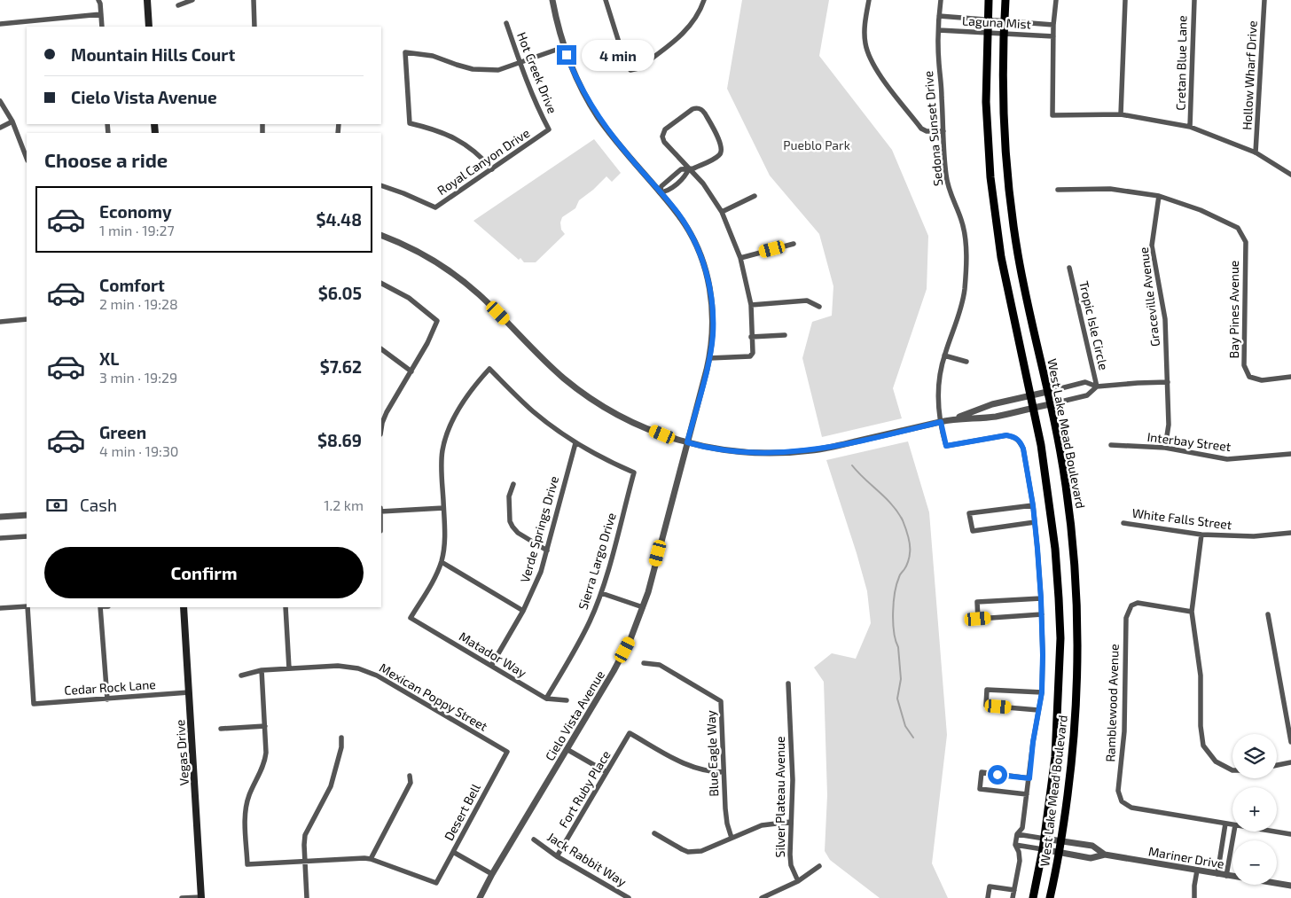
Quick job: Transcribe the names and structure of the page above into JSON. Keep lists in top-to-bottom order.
{
  "streets": {
    "main road": ["West Lake Mead Boulevard", "Vegas Drive"],
    "street": [
      "Laguna Mist",
      "Cretan Blue Lane",
      "Hot Creek Drive",
      "Hollow Wharf Drive",
      "Sedona Sunset Drive",
      "Royal Canyon Drive",
      "Graceville Avenue",
      "Bay Pines Avenue",
      "Tropic Isle Circle",
      "Interbay Street",
      "White Falls Street",
      "Verde Springs Drive",
      "Sierra Largo Drive",
      "Matador Way",
      "Cedar Rock Lane",
      "Mexican Poppy Street",
      "Ramblewood Avenue",
      "Cielo Vista Avenue",
      "Blue Eagle Way",
      "Fort Ruby Place",
      "Silver Plateau Avenue",
      "Desert Bell",
      "Mariner Drive",
      "Jack Rabbit Way"
    ]
  },
  "crossings": [
    ["Laguna Mist", "Sedona Sunset Drive"],
    ["Laguna Mist", "West Lake Mead Boulevard"],
    ["Hot Creek Drive", "Royal Canyon Drive"],
    ["Graceville Avenue", "Bay Pines Avenue"],
    ["Graceville Avenue", "Interbay Street"],
    ["West Lake Mead Boulevard", "Mariner Drive"],
    ["Verde Springs Drive", "Sierra Largo Drive"],
    ["Verde Springs Drive", "Matador Way"],
    ["Sierra Largo Drive", "Matador Way"],
    ["Cedar Rock Lane", "Vegas Drive"],
    ["Mexican Poppy Street", "Desert Bell"],
    ["Blue Eagle Way", "Fort Ruby Place"],
    ["Fort Ruby Place", "Jack Rabbit Way"]
  ],
  "parks": ["Pueblo Park"],
  "page": {
    "banner": ["Mountain Hills Court", "Cielo Vista Avenue"],
    "bubble": "4 min",
    "heading": "Choose a ride",
    "list": [
      {
        "name": "Economy",
        "note": "1 min · 19:27",
        "value": "$4.48"
      },
      {
        "name": "Comfort",
        "note": "2 min · 19:28",
        "value": "$6.05"
      },
      {
        "name": "XL",
        "note": "3 min · 19:29",
        "value": "$7.62"
      },
      {
        "name": "Green",
        "note": "4 min · 19:30",
        "value": "$8.69"
      }
    ],
    "pay": ["Cash", "1.2 km"],
    "buttons": "Confirm",
    "map_buttons": ["+", "−"]
  }
}
